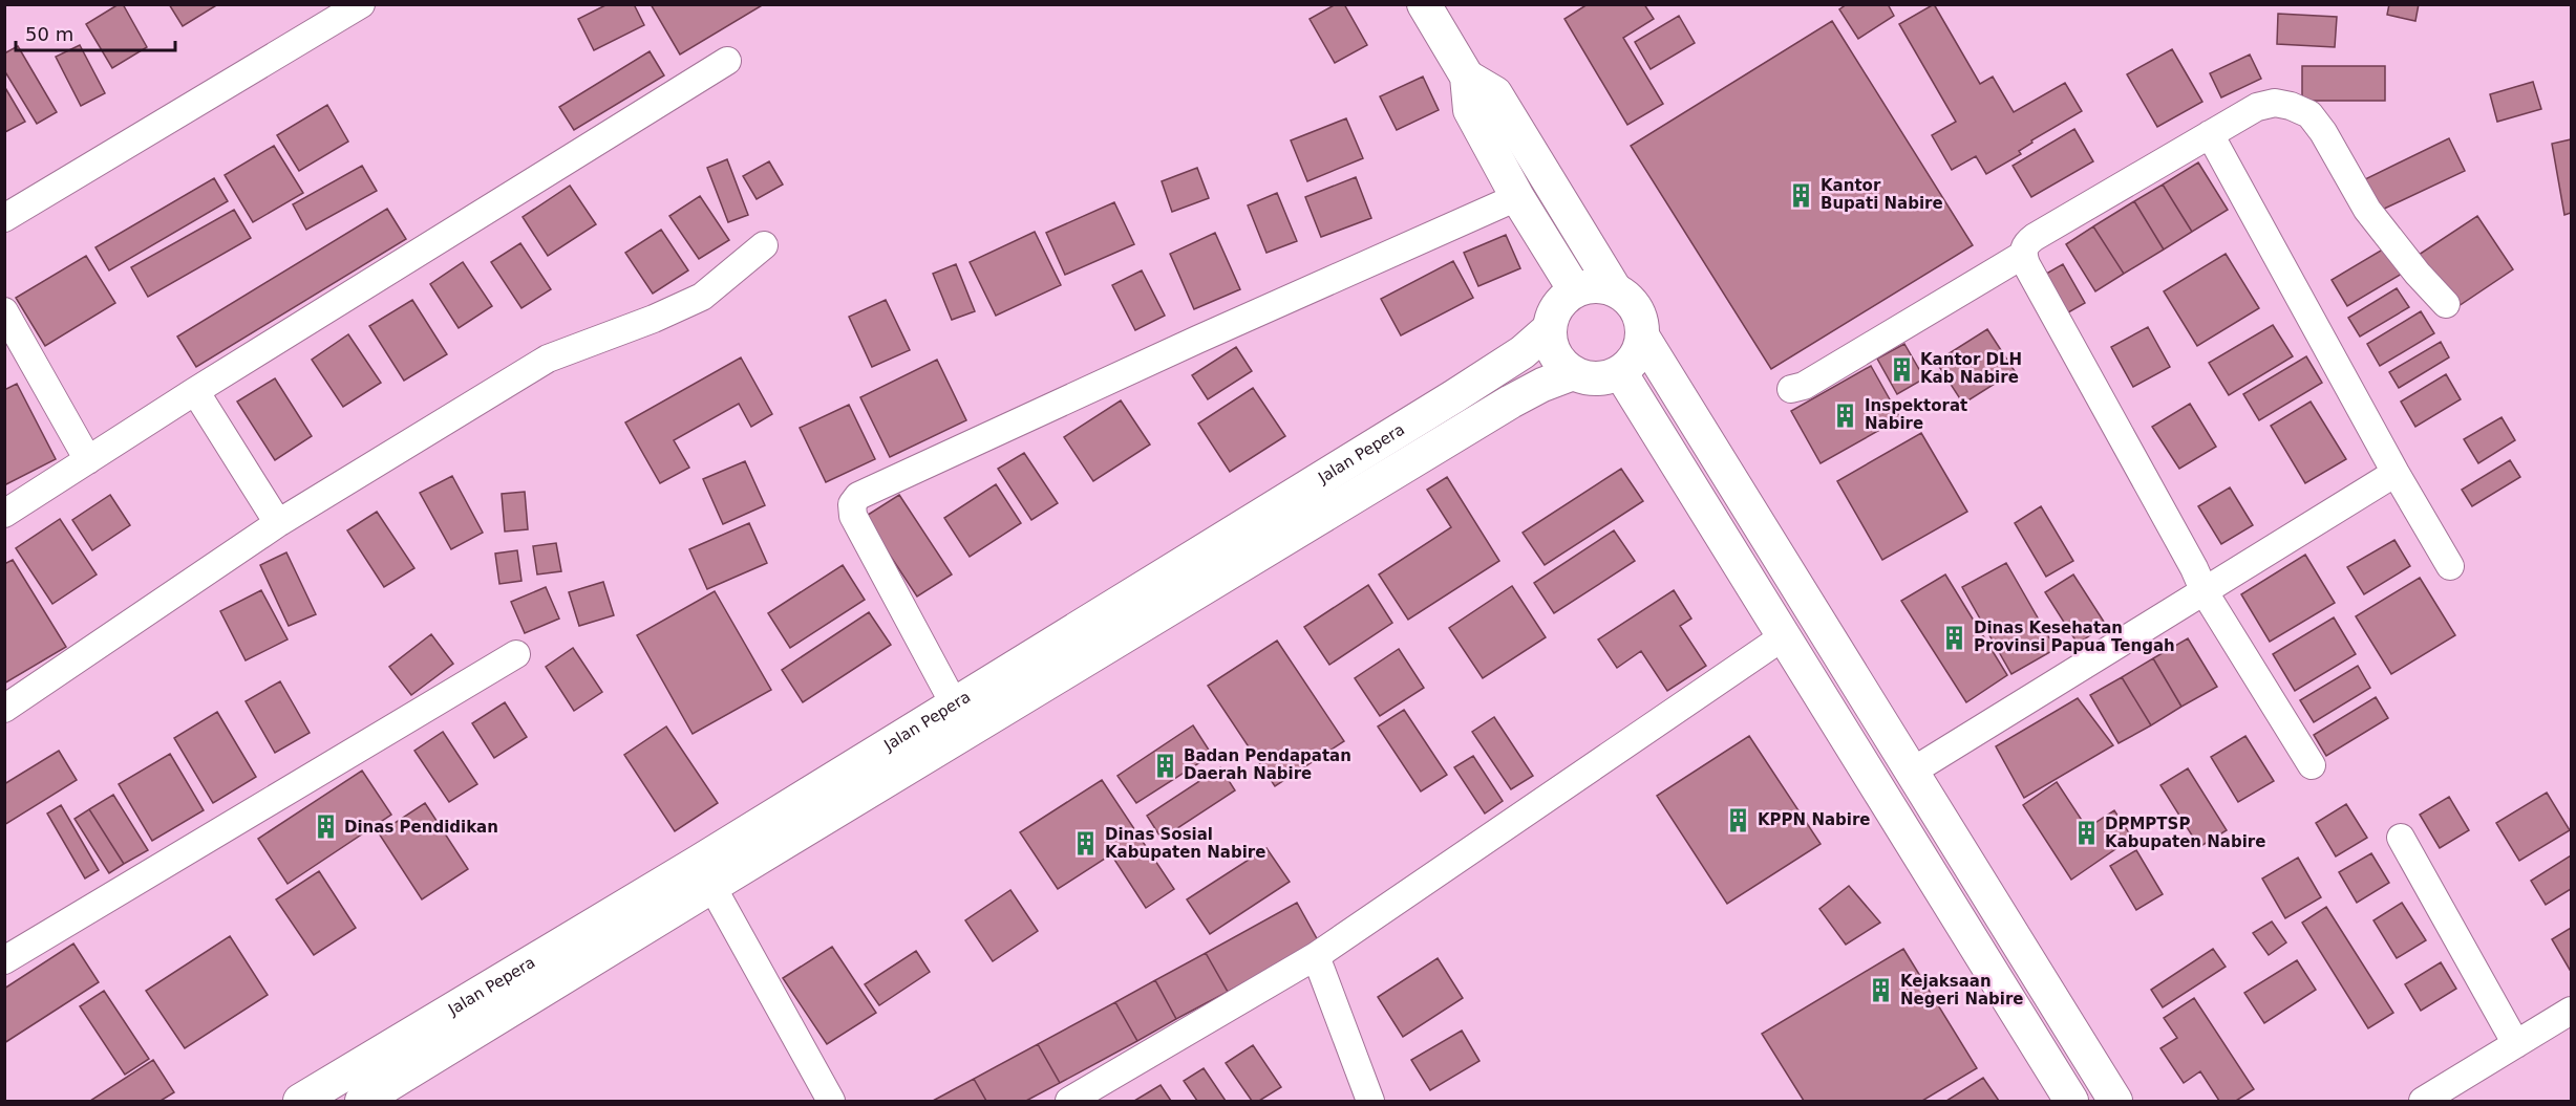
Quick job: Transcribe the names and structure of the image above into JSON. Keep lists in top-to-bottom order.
{
  "streets": {
    "main road": ["Jalan Pepera"]
  },
  "places": {
    "building": [
      "Kantor Bupati Nabire",
      "Kantor DLH Kab Nabire",
      "Inspektorat Nabire",
      "Dinas Kesehatan Provinsi Papua Tengah",
      "Badan Pendapatan Daerah Nabire",
      "KPPN Nabire",
      "Dinas Pendidikan",
      "DPMPTSP Kabupaten Nabire",
      "Dinas Sosial Kabupaten Nabire",
      "Kejaksaan Negeri Nabire"
    ]
  },
  "scale_bar": "50 m"
}
